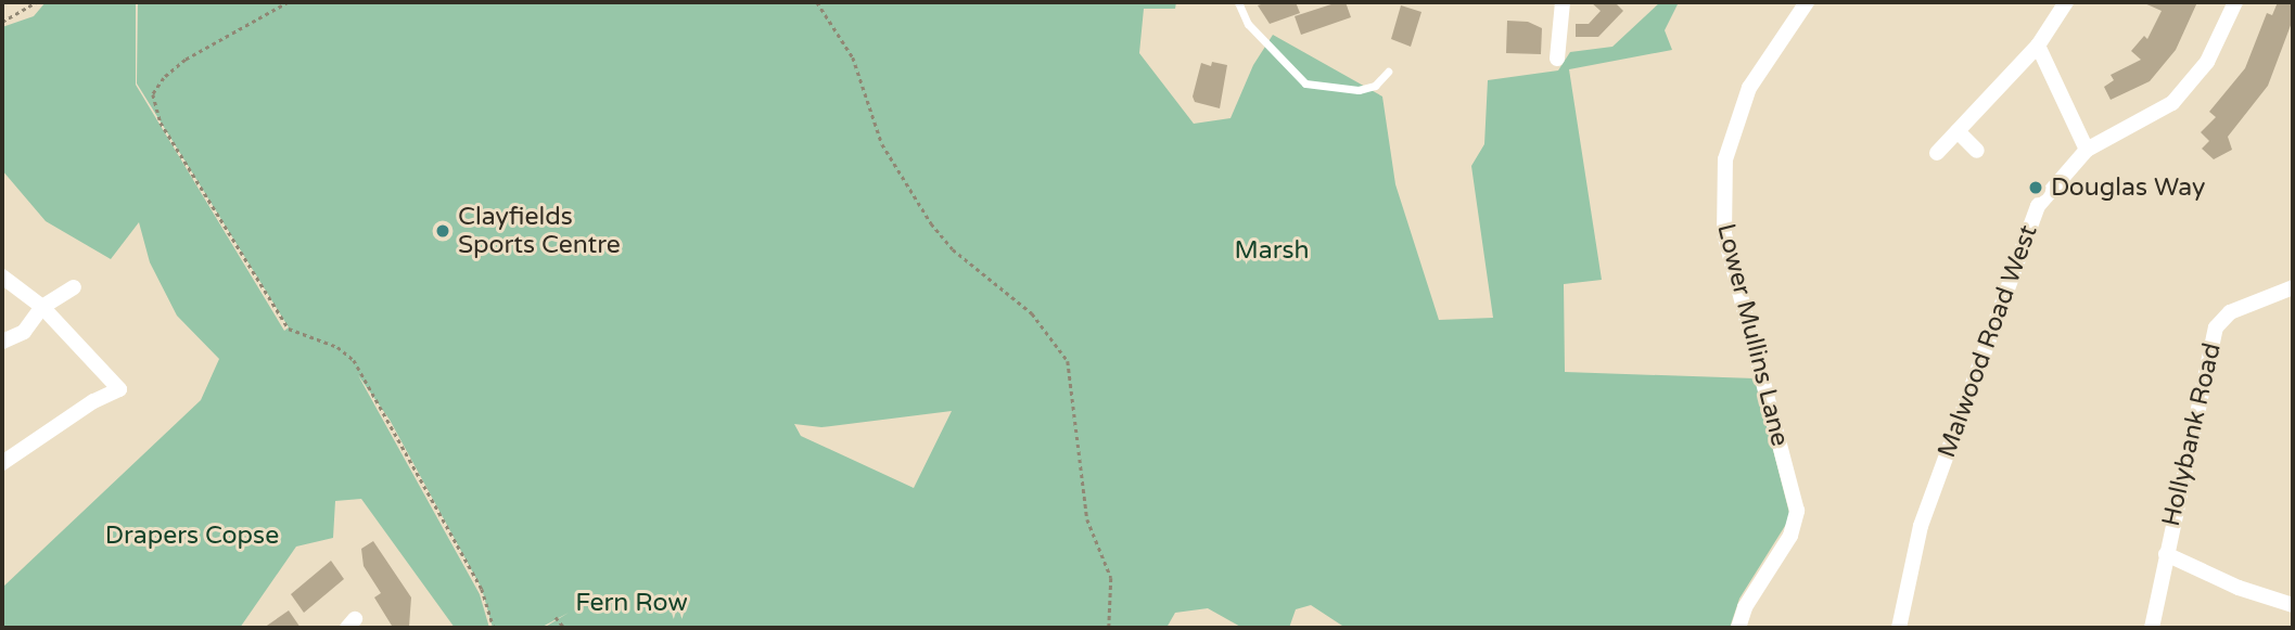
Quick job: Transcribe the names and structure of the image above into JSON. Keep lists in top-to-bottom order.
{
  "streets": {
    "street": ["Lower Mullins Lane", "Malwood Road West", "Hollybank Road"]
  },
  "parks": ["Marsh", "Drapers Copse", "Fern Row"],
  "places": ["Douglas Way", "Clayfields Sports Centre"]
}
